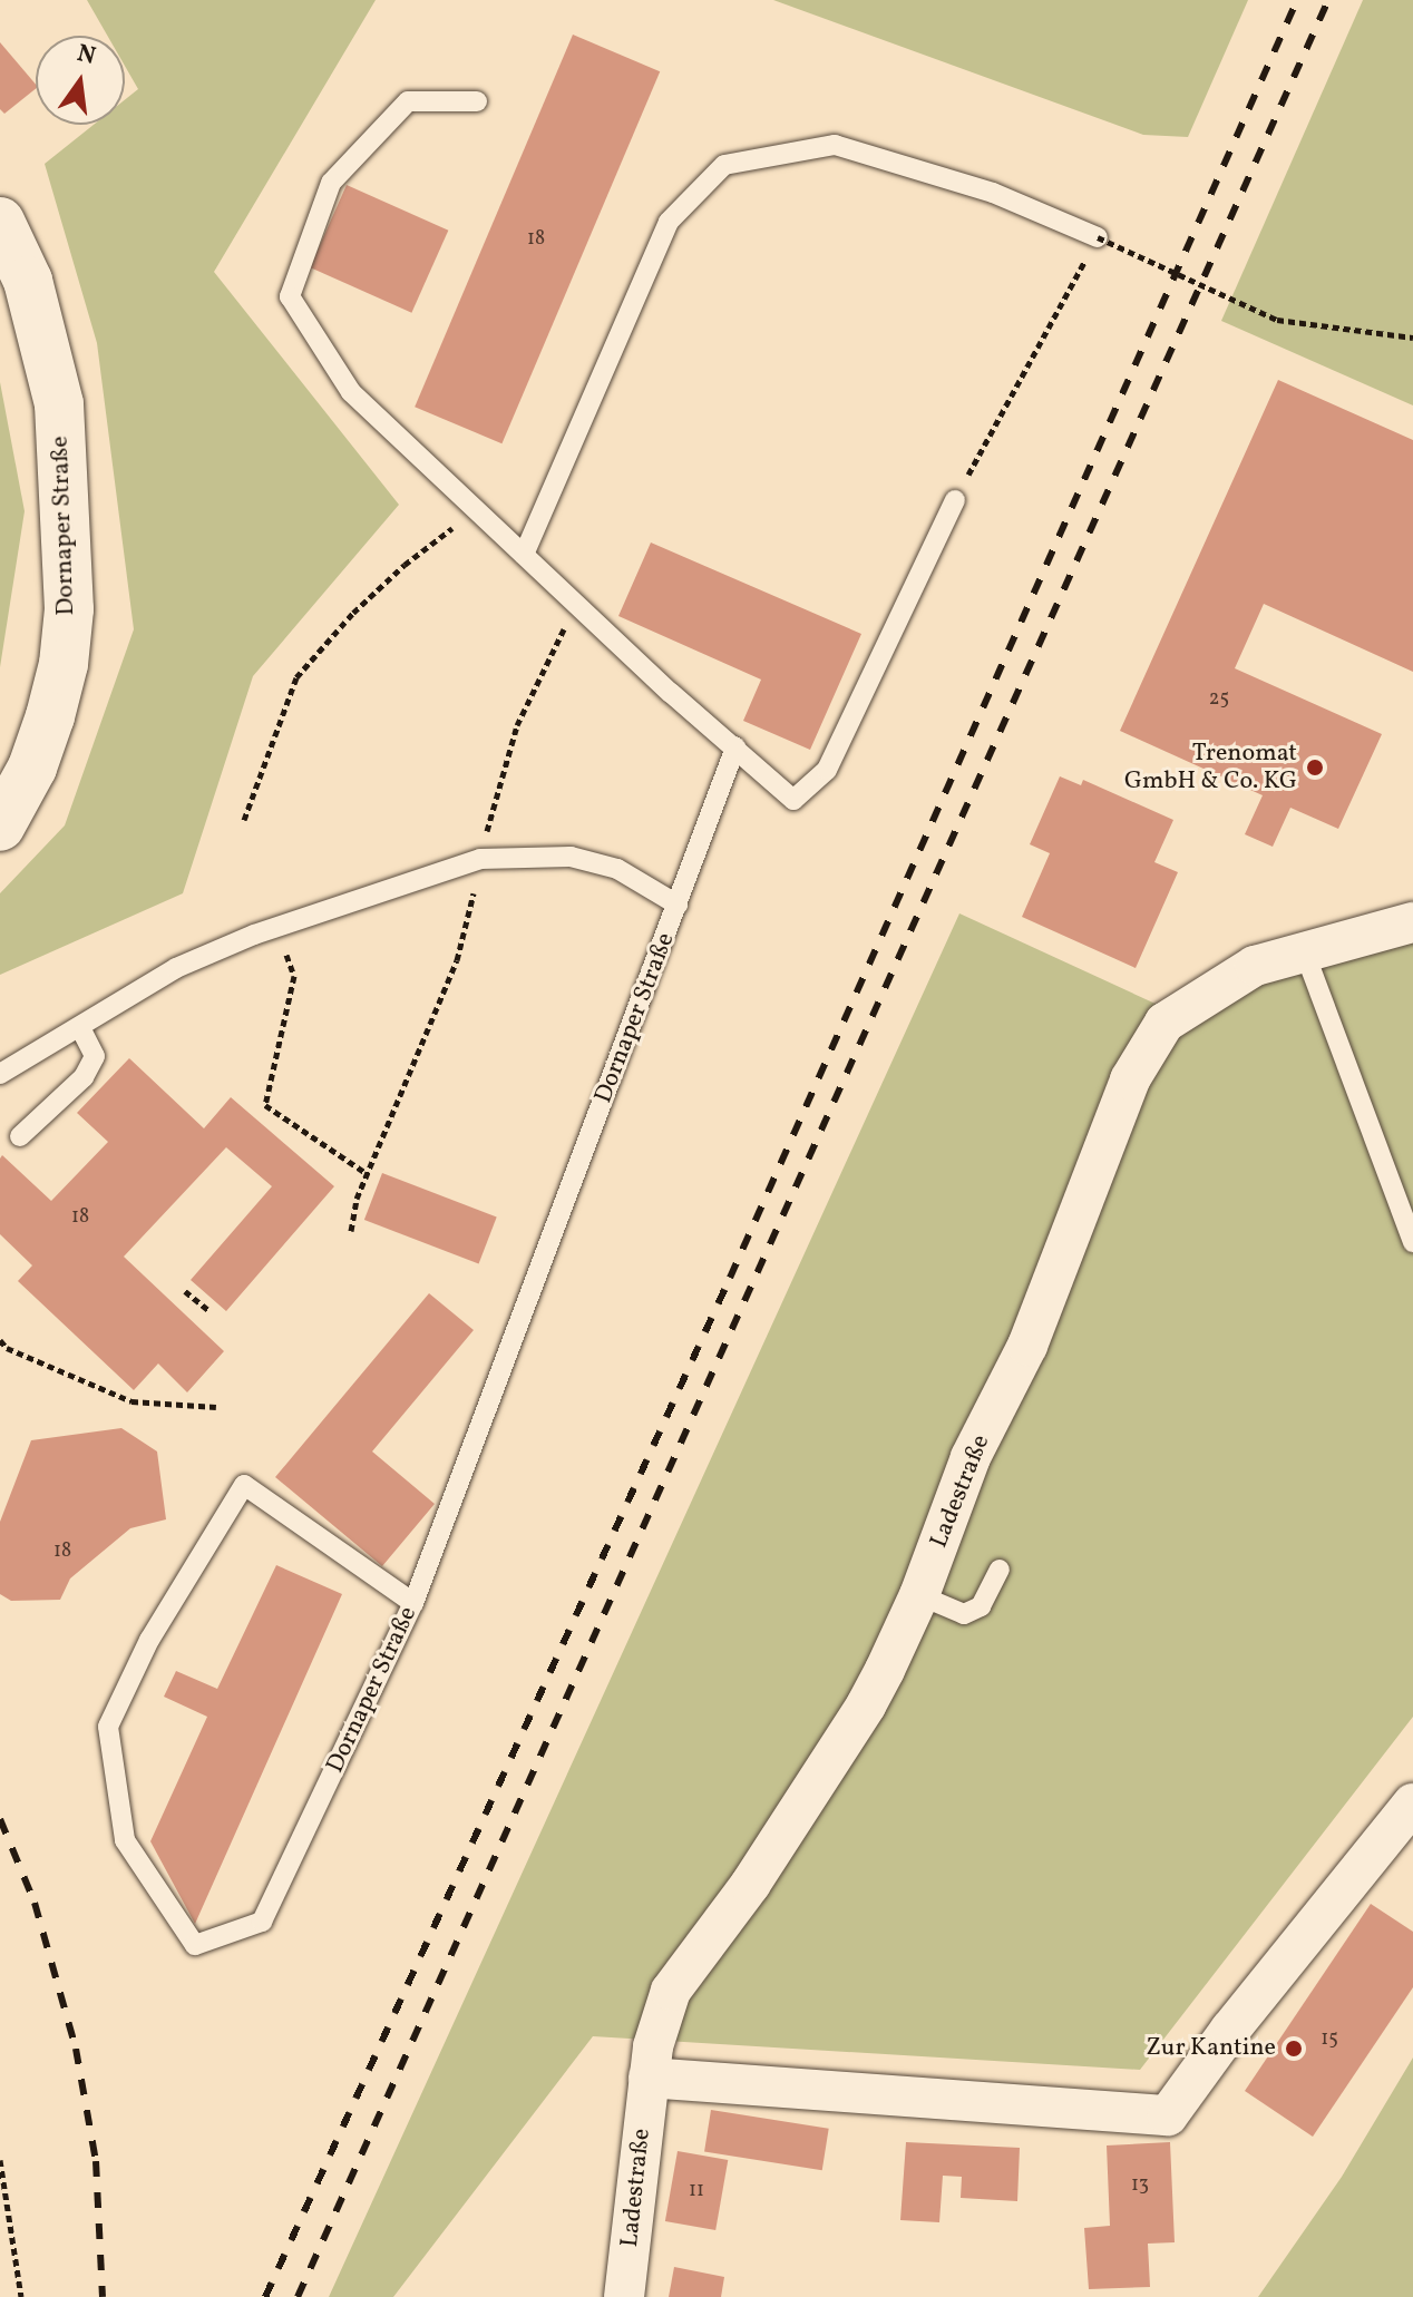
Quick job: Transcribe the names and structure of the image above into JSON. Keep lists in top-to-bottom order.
{
  "streets": {
    "main road": ["Dornaper Straße"],
    "street": ["Ladestraße"]
  },
  "places": ["Trenomat GmbH & Co. KG", "Zur Kantine"],
  "house_numbers": [
    "18",
    "25",
    "18",
    "18",
    "15",
    "13",
    "11"
  ],
  "north": "top"
}
